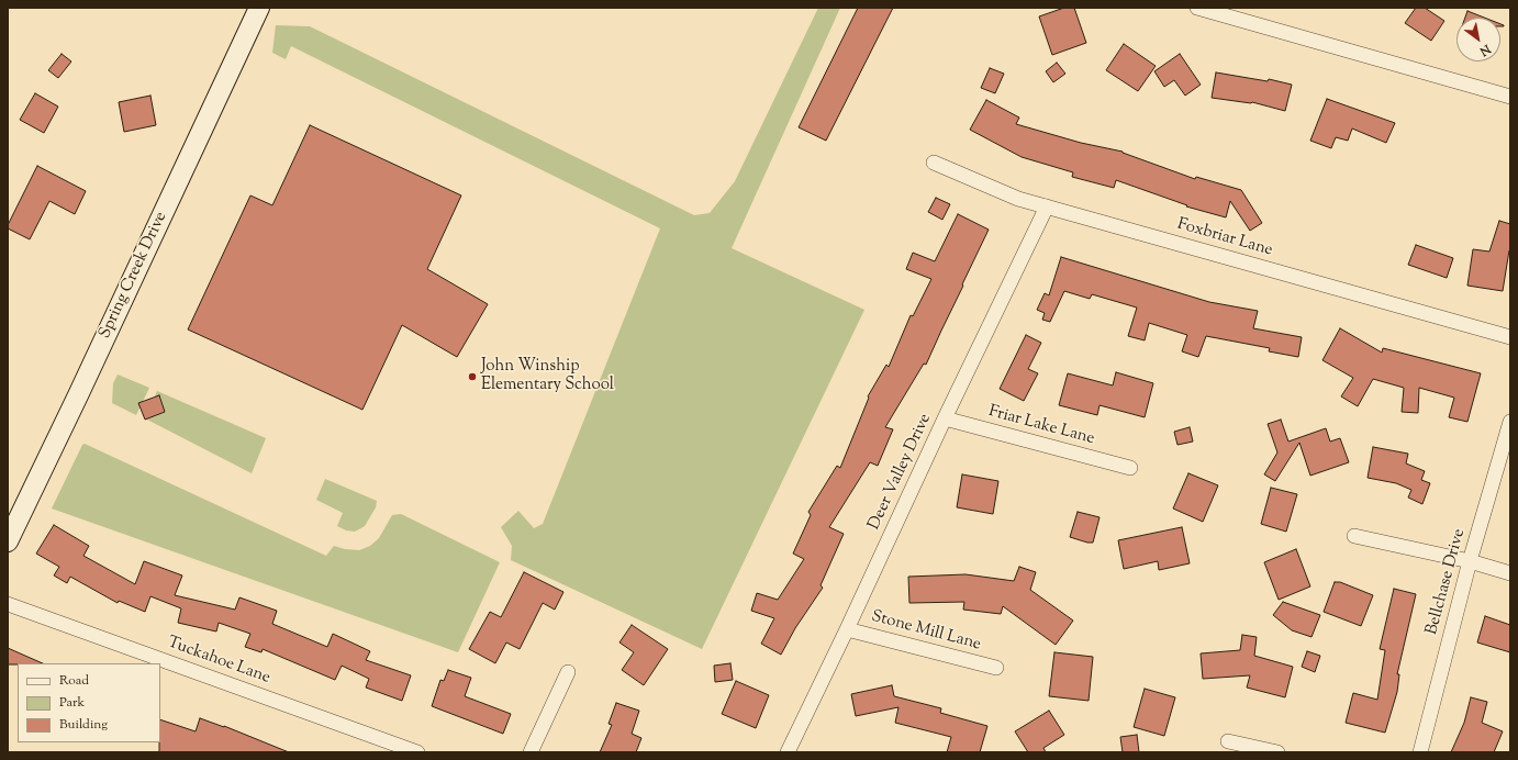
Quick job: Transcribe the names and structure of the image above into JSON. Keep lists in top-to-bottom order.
{
  "streets": {
    "street": [
      "Foxbriar Lane",
      "Spring Creek Drive",
      "Friar Lake Lane",
      "Deer Valley Drive",
      "Bellchase Drive",
      "Stone Mill Lane",
      "Tuckahoe Lane"
    ]
  },
  "crossings": [
    ["Foxbriar Lane", "Deer Valley Drive"],
    ["Friar Lake Lane", "Deer Valley Drive"],
    ["Deer Valley Drive", "Stone Mill Lane"]
  ],
  "places": ["John Winship Elementary School"],
  "legend": ["Road", "Park", "Building"],
  "north": "bottom right"
}
